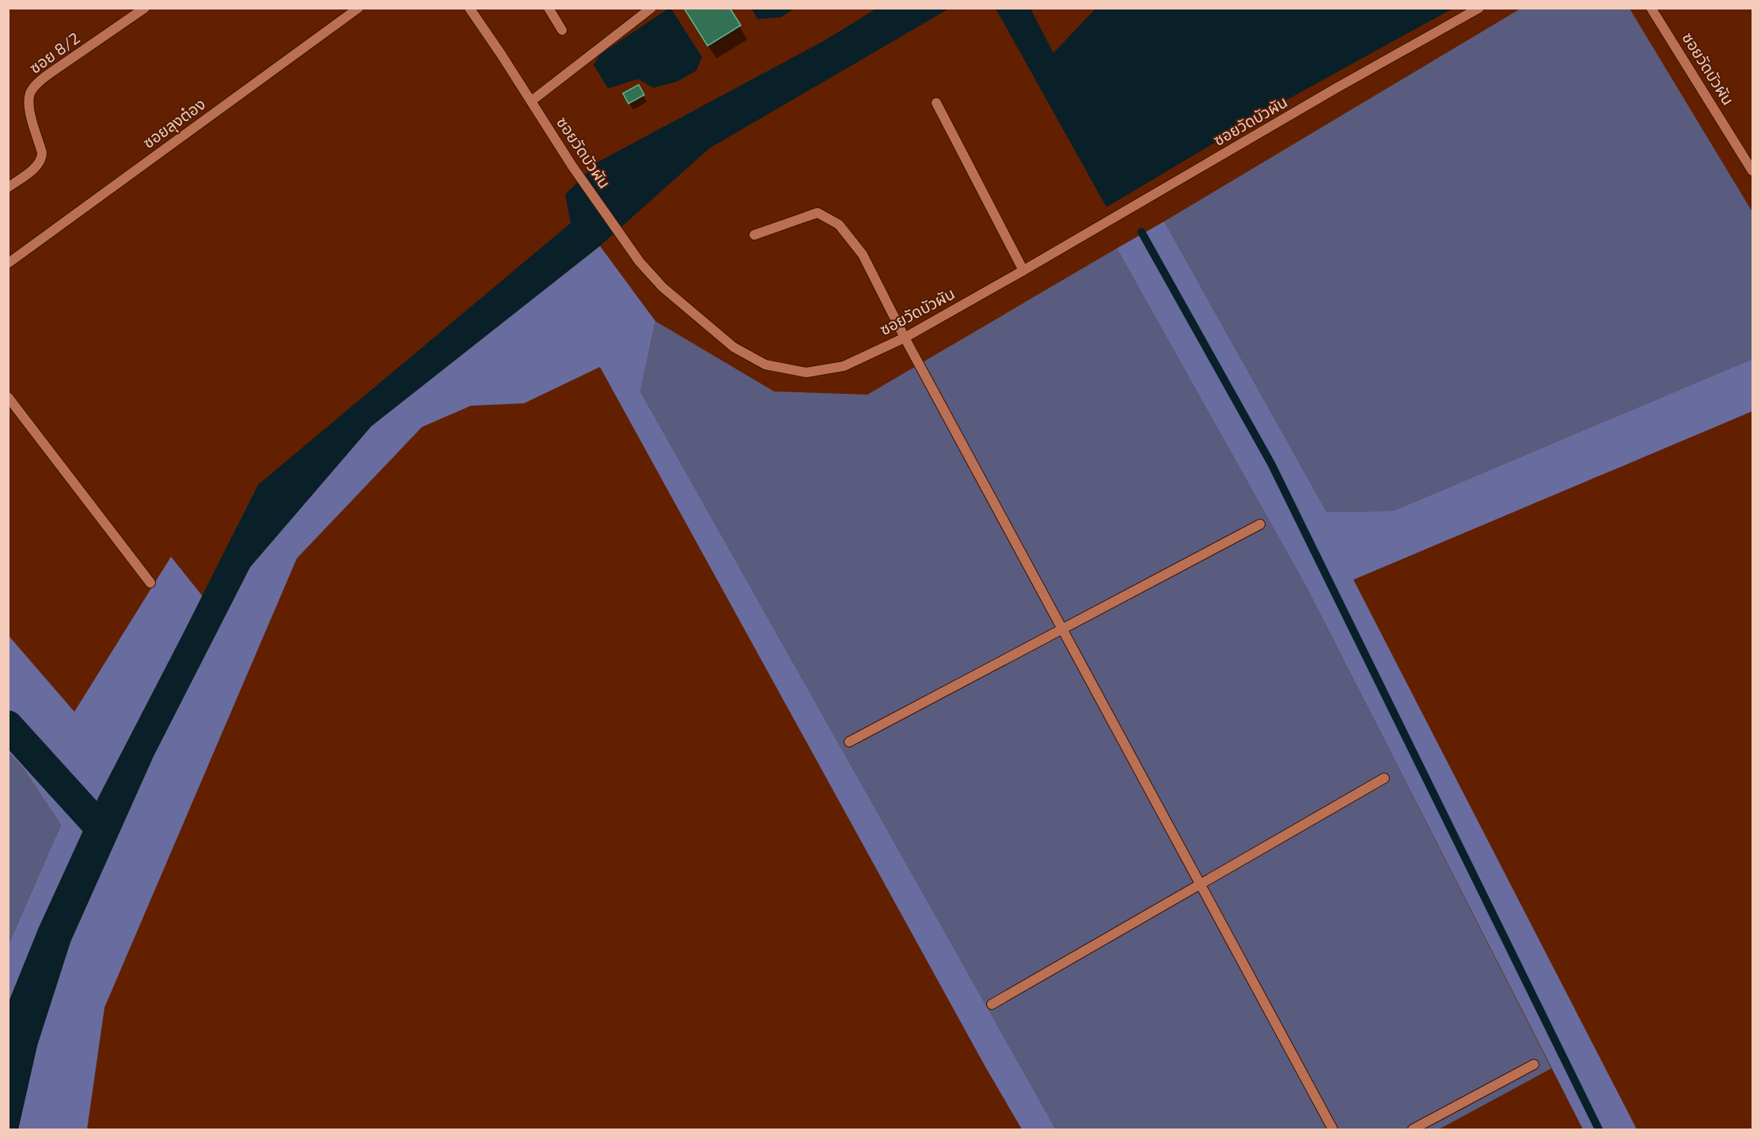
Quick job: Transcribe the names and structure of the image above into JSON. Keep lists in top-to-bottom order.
{
  "streets": {
    "street": ["ซอย 8/2", "ซอยวัดบัวผัน", "ซอยลุงต๋อง"]
  }
}
